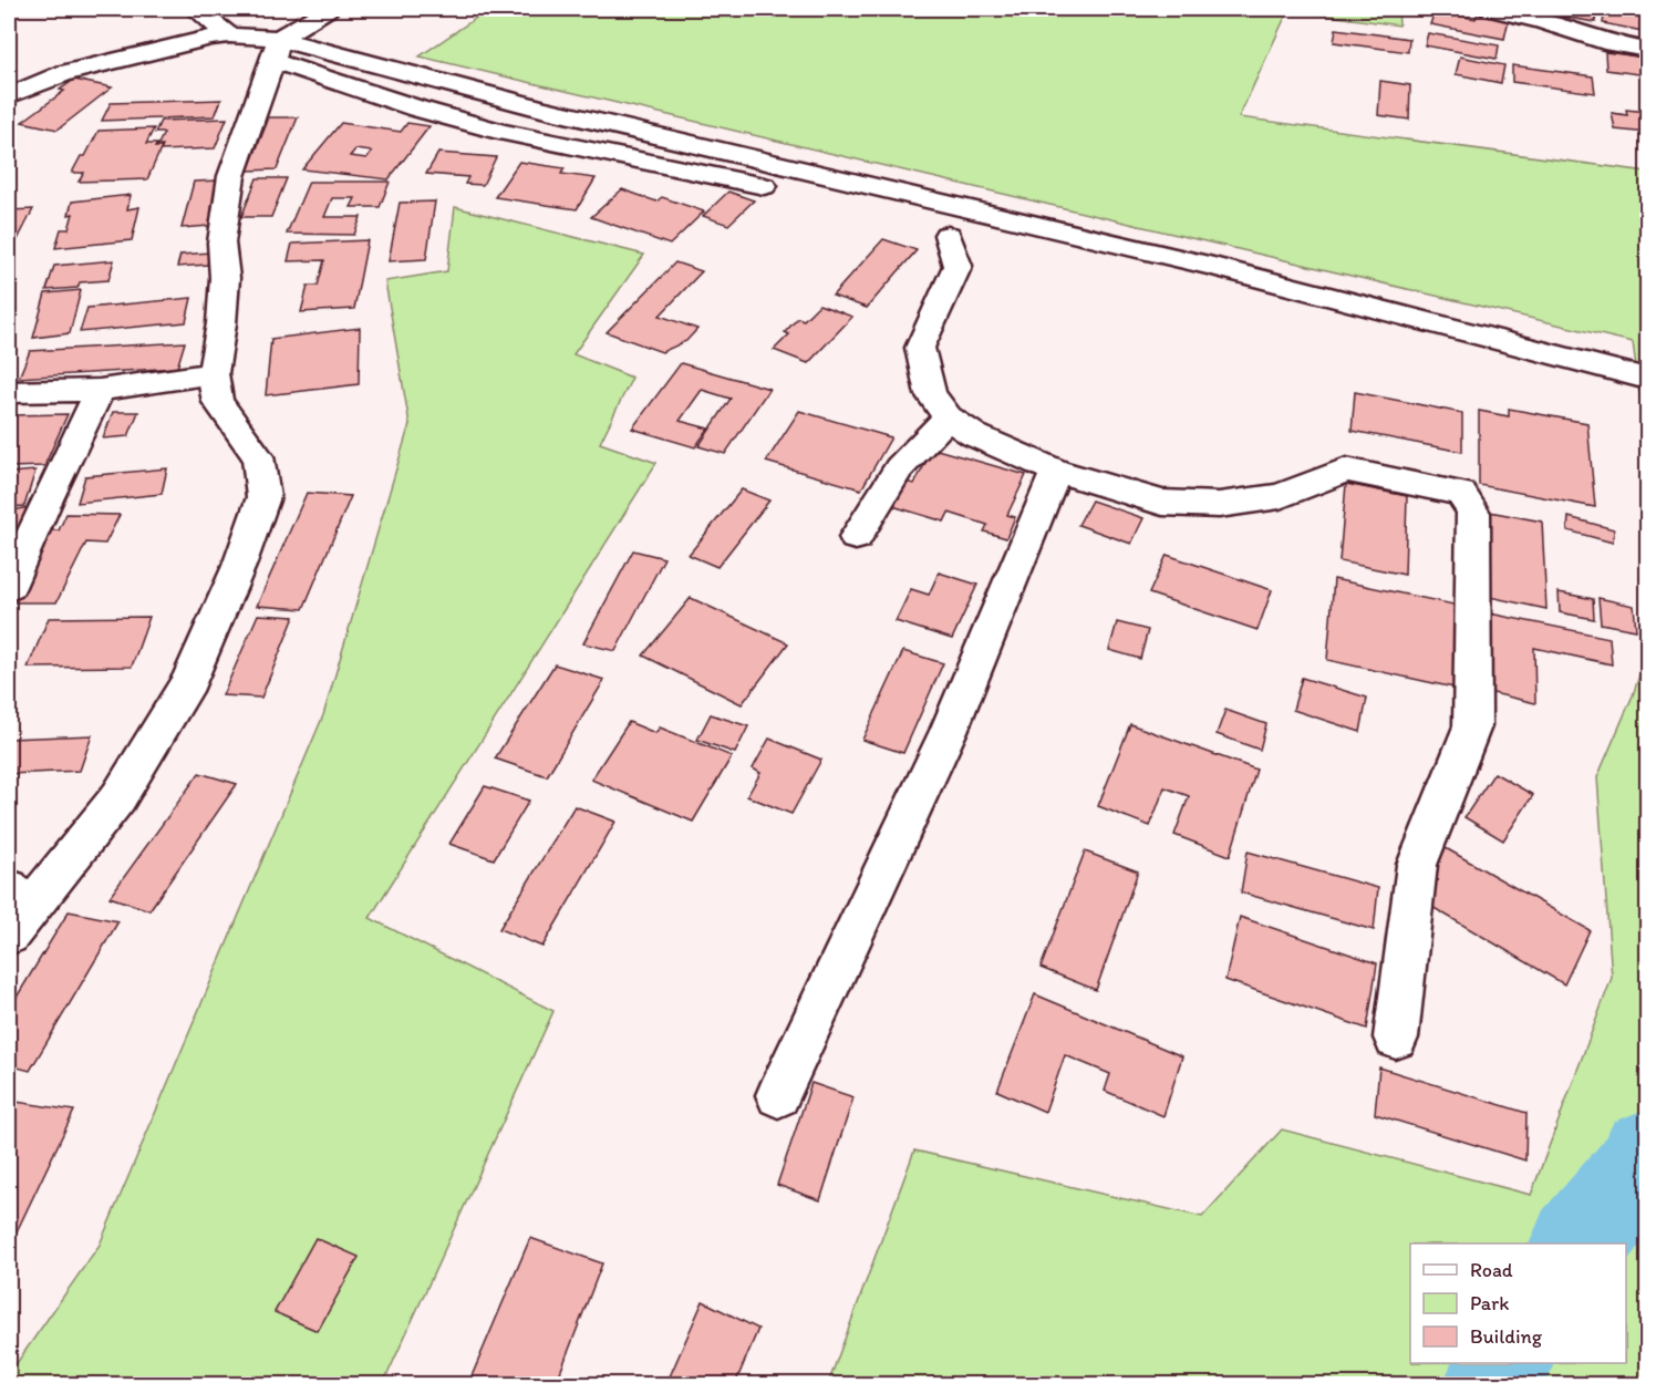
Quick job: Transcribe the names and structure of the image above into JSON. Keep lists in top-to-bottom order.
{
  "legend": ["Road", "Park", "Building"]
}
